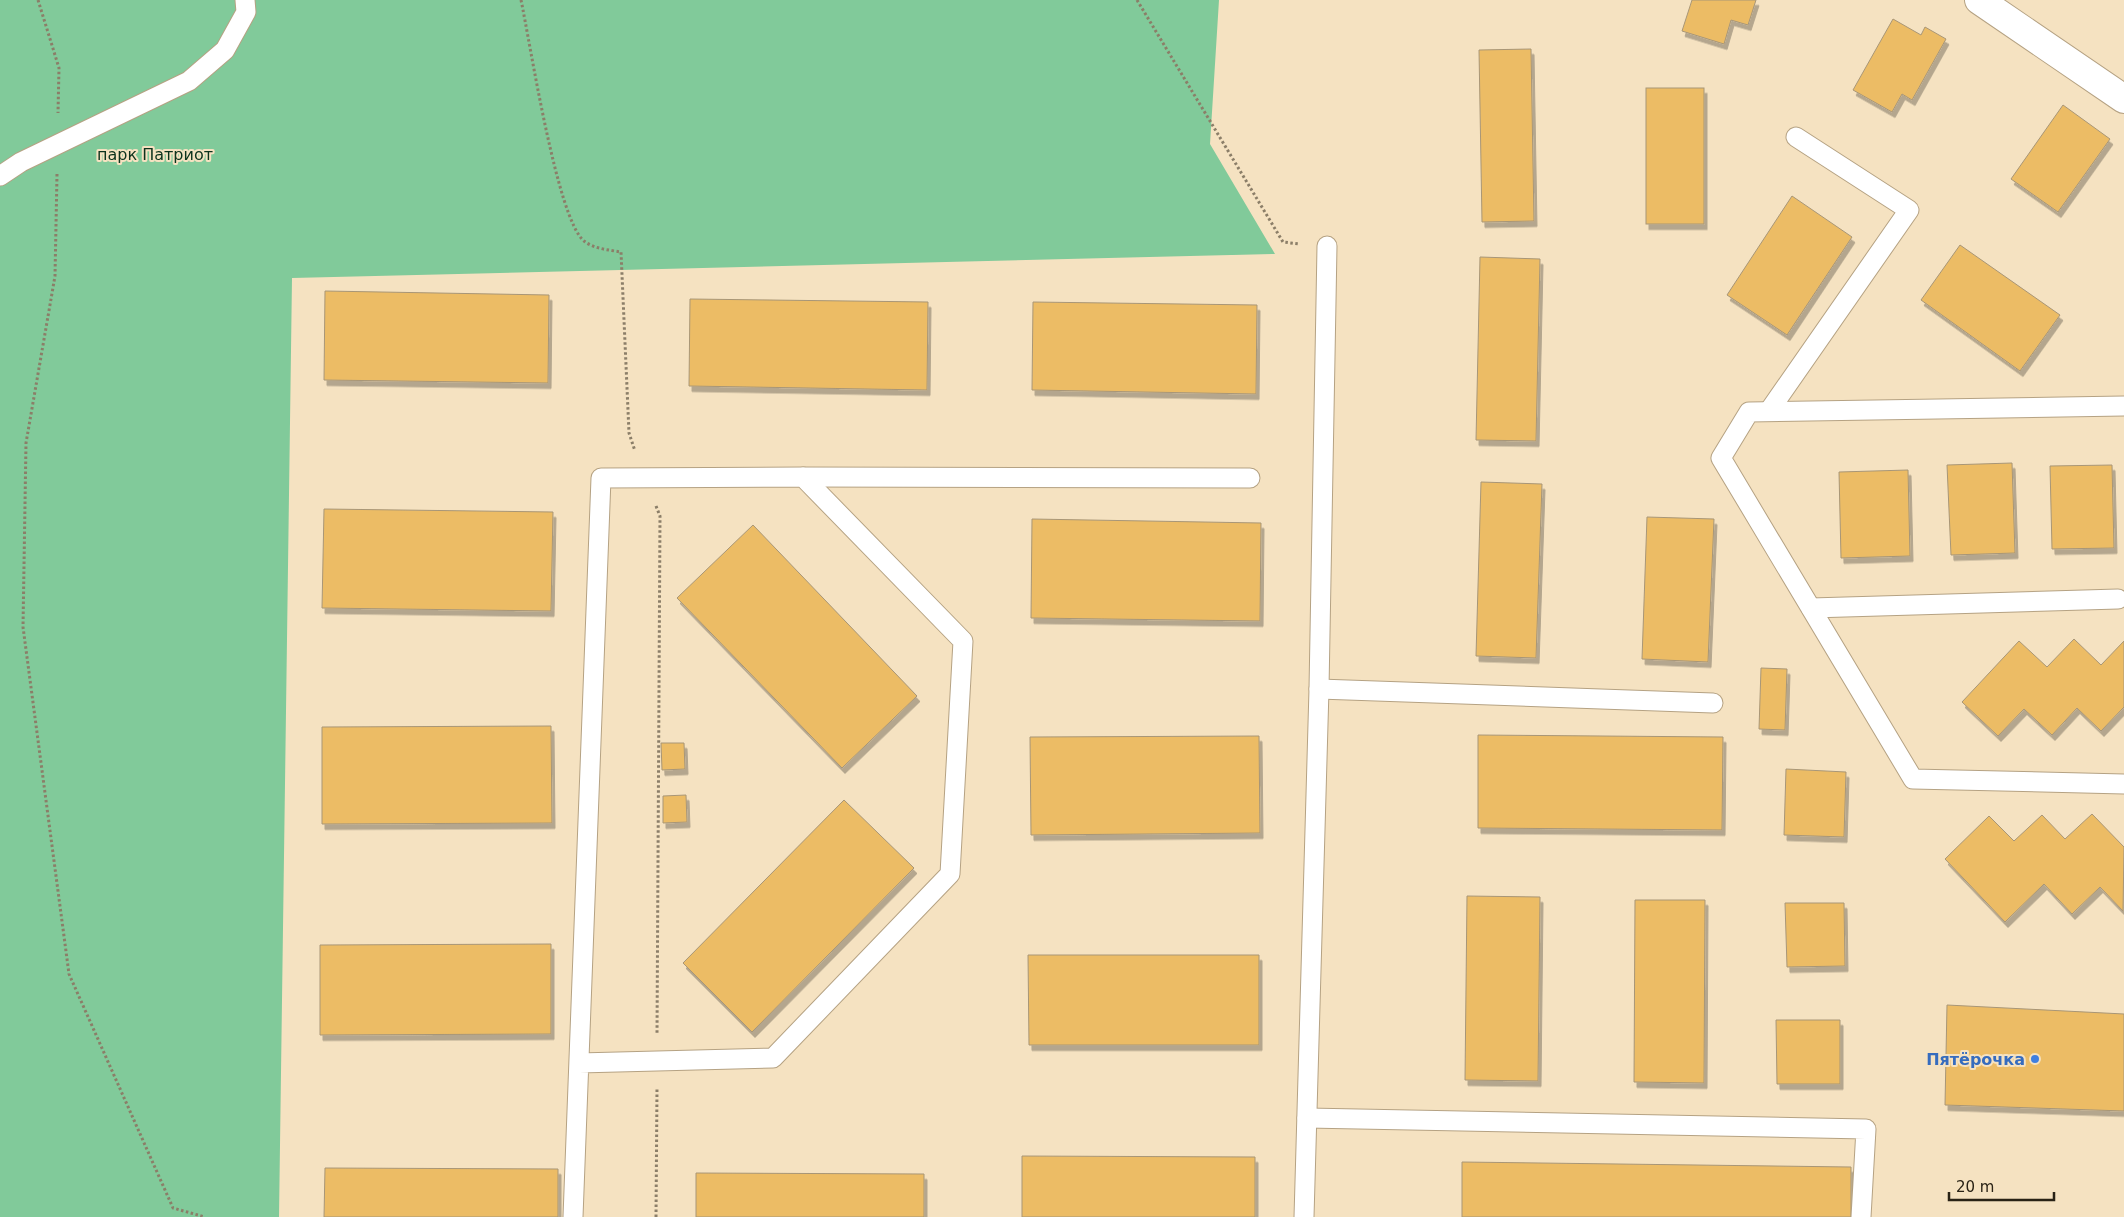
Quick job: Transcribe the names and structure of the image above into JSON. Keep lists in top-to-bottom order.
{
  "parks": ["парк Патриот"],
  "places": ["Пятёрочка"],
  "scale_bar": "20 m"
}
